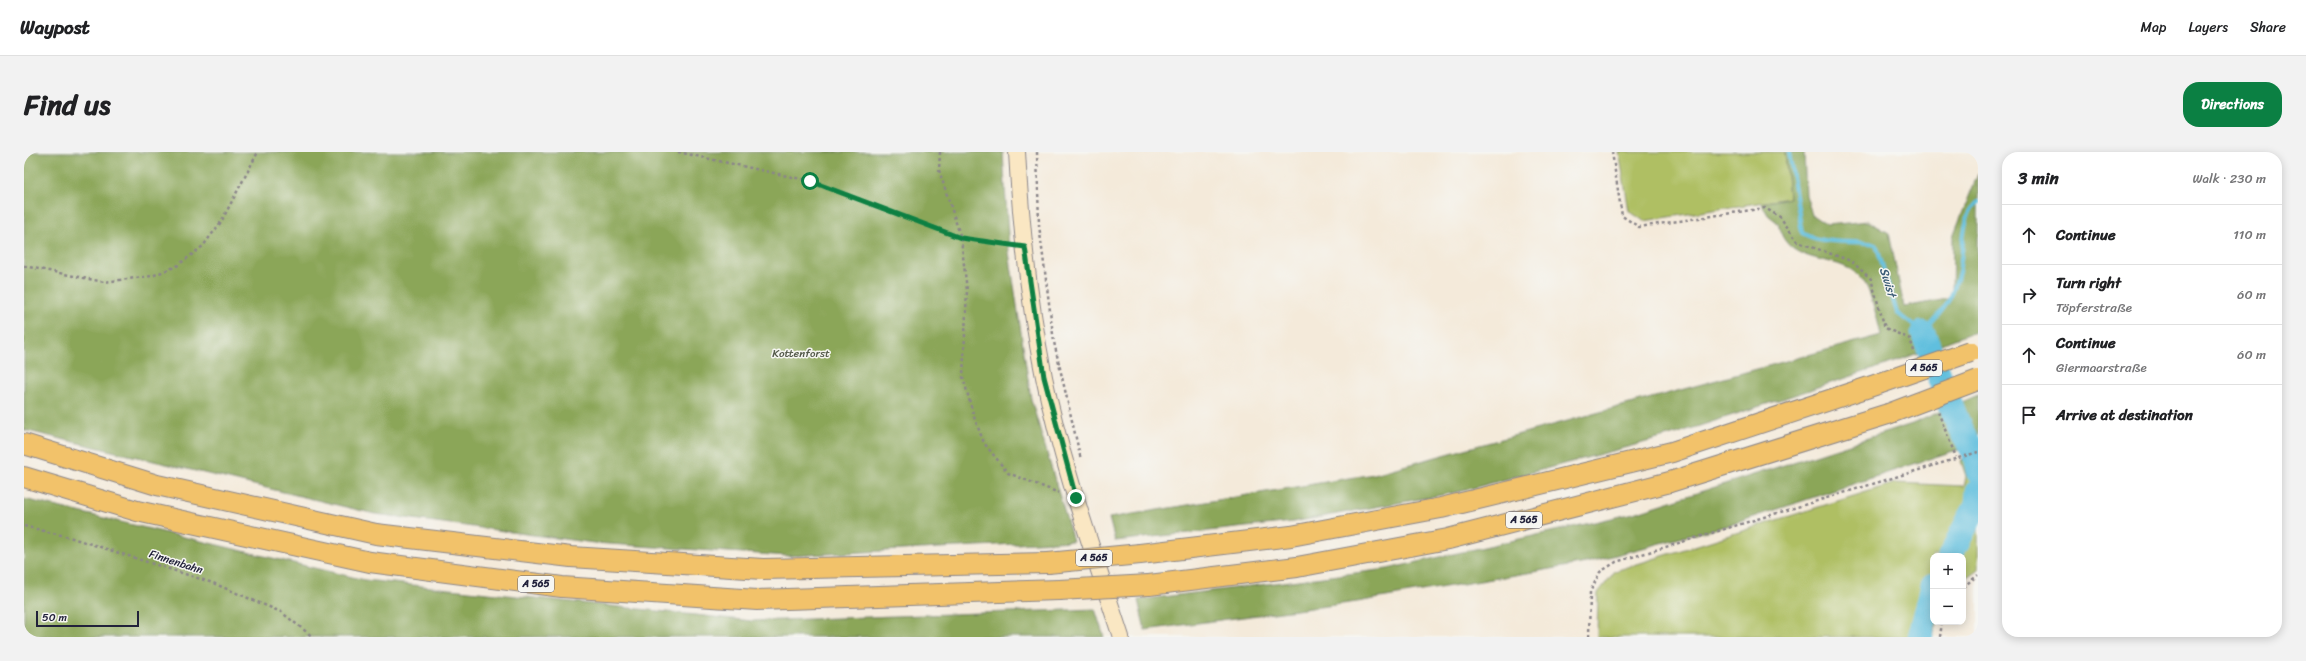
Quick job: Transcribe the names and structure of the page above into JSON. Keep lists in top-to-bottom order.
{
  "streets": {
    "highway": ["A 565"],
    "path": ["Finnenbahn"]
  },
  "water": ["Swist"],
  "parks": ["Kottenforst"],
  "scale_bar": "50 m",
  "page": {
    "header": "Waypost",
    "nav": ["Map", "Layers", "Share"],
    "title": "Find us",
    "buttons": "Directions",
    "heading": ["3 min", "Walk · 230 m"],
    "list": [
      ["Continue", "110 m"],
      ["Turn right", "Töpferstraße", "60 m"],
      ["Continue", "Giermaarstraße", "60 m"],
      "Arrive at destination"
    ],
    "map_buttons": ["+", "−"],
    "scale": "50 m"
  }
}
